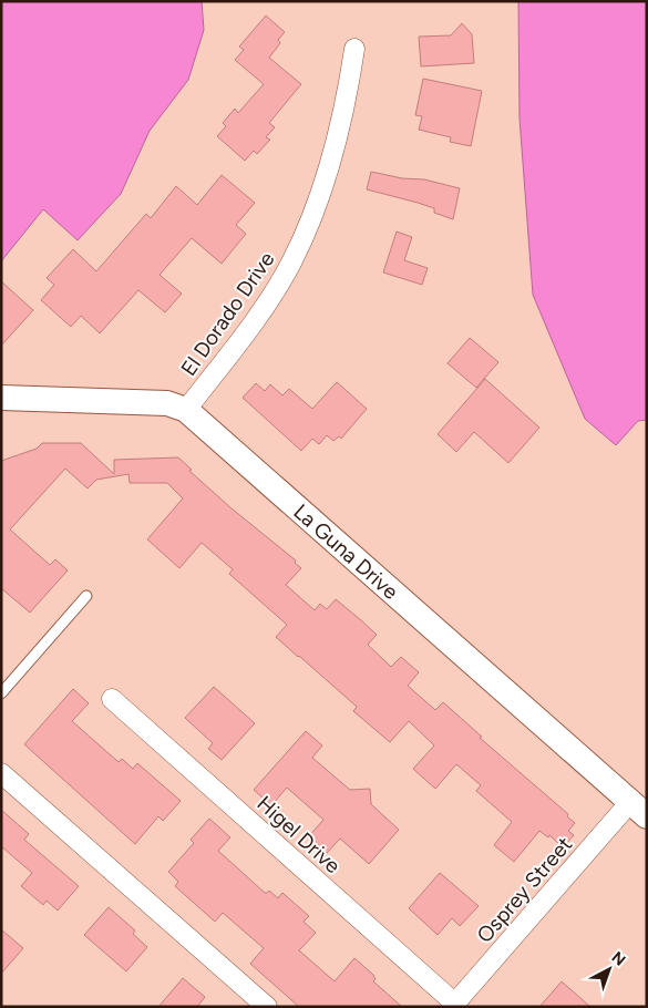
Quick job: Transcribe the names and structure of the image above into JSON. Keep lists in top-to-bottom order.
{
  "streets": {
    "street": [
      "El Dorado Drive",
      "La Guna Drive",
      "Higel Drive",
      "Osprey Street"
    ]
  },
  "crossings": [
    ["El Dorado Drive", "La Guna Drive"],
    ["La Guna Drive", "Osprey Street"],
    ["Higel Drive", "Osprey Street"]
  ],
  "north": "top right"
}
